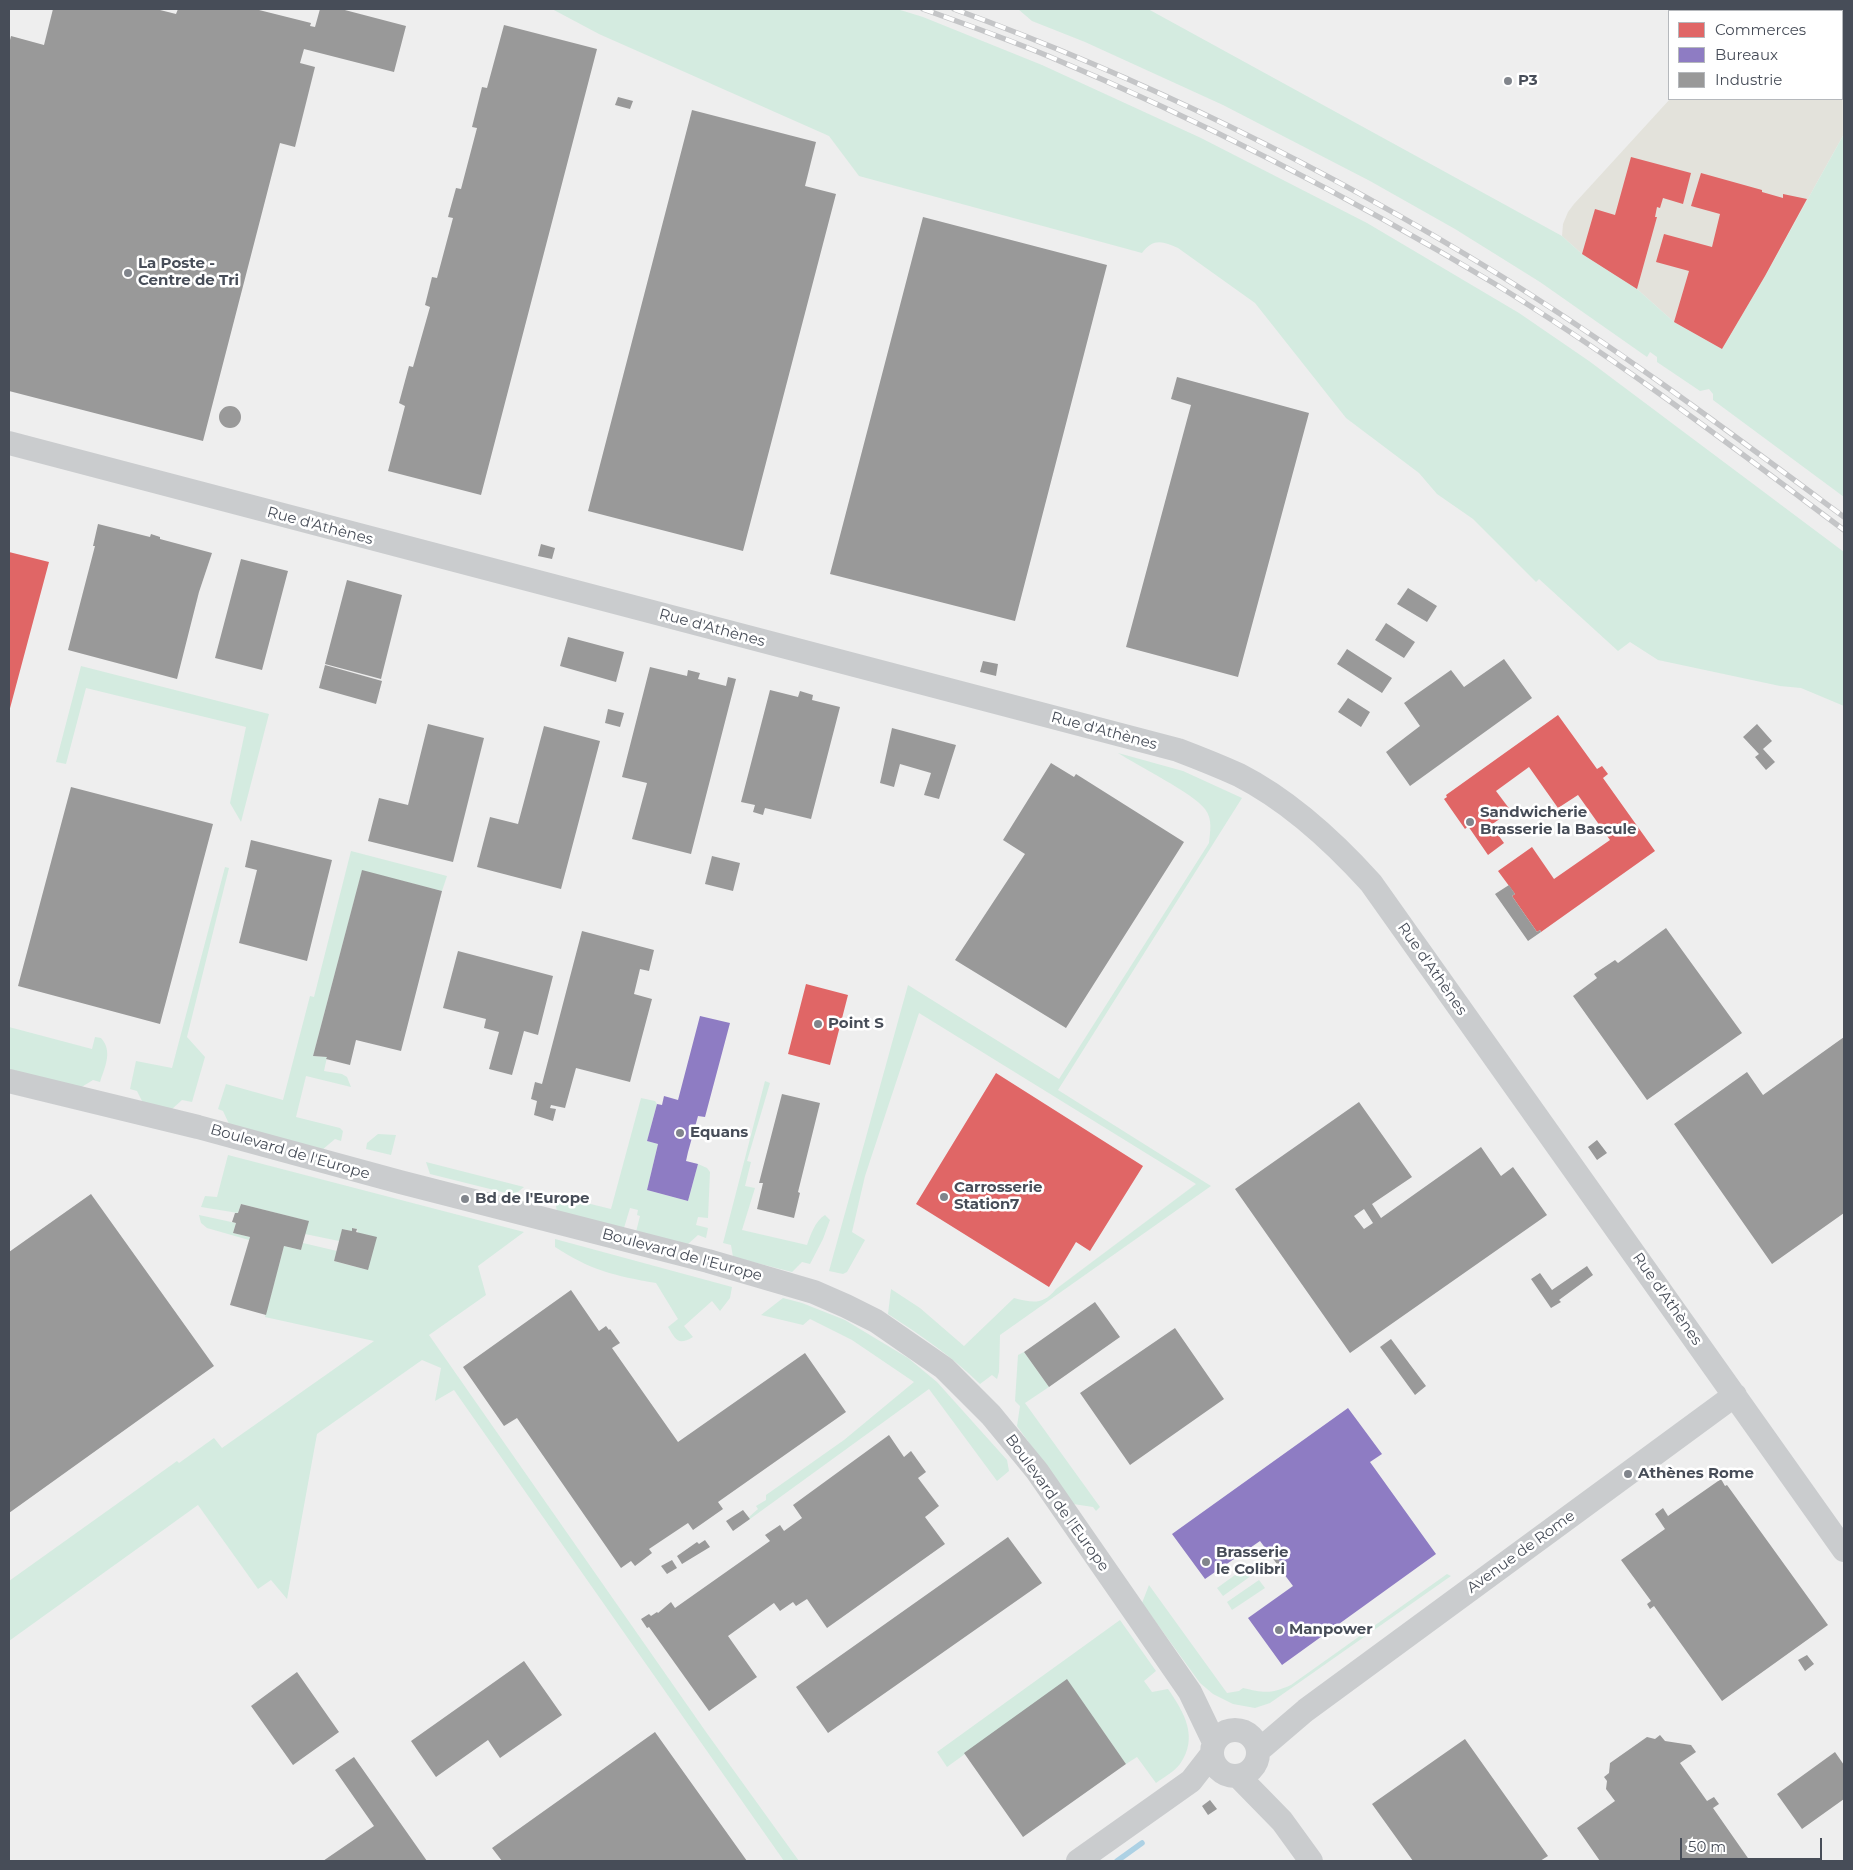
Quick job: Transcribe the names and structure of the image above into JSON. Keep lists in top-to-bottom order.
{
  "streets": {
    "street": ["Rue d'Athènes", "Boulevard de l'Europe", "Avenue de Rome"]
  },
  "crossings": [
    ["Rue d'Athènes", "Avenue de Rome"],
    ["Boulevard de l'Europe", "Avenue de Rome"]
  ],
  "places": [
    "P3",
    "La Poste - Centre de Tri",
    "Sandwicherie Brasserie la Bascule",
    "Point S",
    "Equans",
    "Carrosserie Station7",
    "Bd de l'Europe",
    "Athènes Rome",
    "Brasserie le Colibri",
    "Manpower"
  ],
  "legend": ["Commerces", "Bureaux", "Industrie"],
  "scale_bar": "50 m"
}
